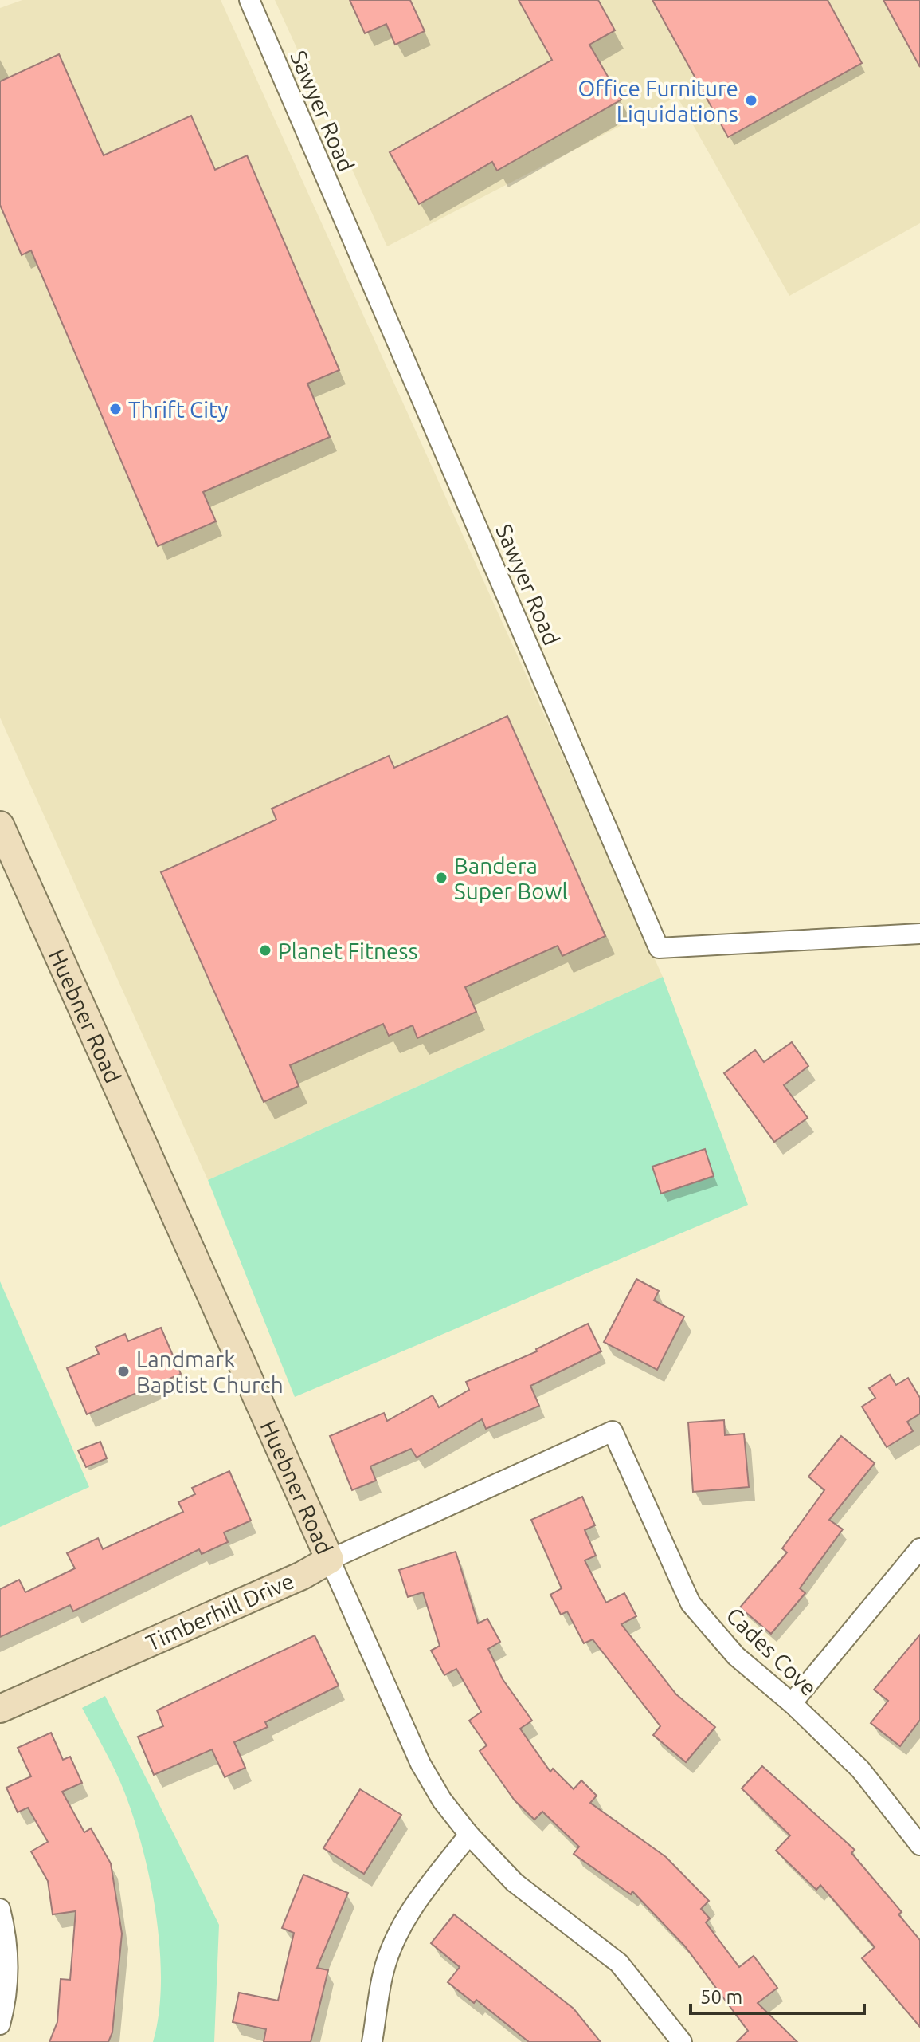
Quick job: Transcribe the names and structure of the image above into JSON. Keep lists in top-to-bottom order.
{
  "streets": {
    "street": [
      "Sawyer Road",
      "Huebner Road",
      "Timberhill Drive",
      "Cades Cove"
    ]
  },
  "crossings": [
    ["Huebner Road", "Timberhill Drive"],
    ["Timberhill Drive", "Cades Cove"]
  ],
  "places": [
    "Office Furniture Liquidations",
    "Thrift City",
    "Bandera Super Bowl",
    "Planet Fitness",
    "Landmark Baptist Church"
  ],
  "scale_bar": "50 m"
}
